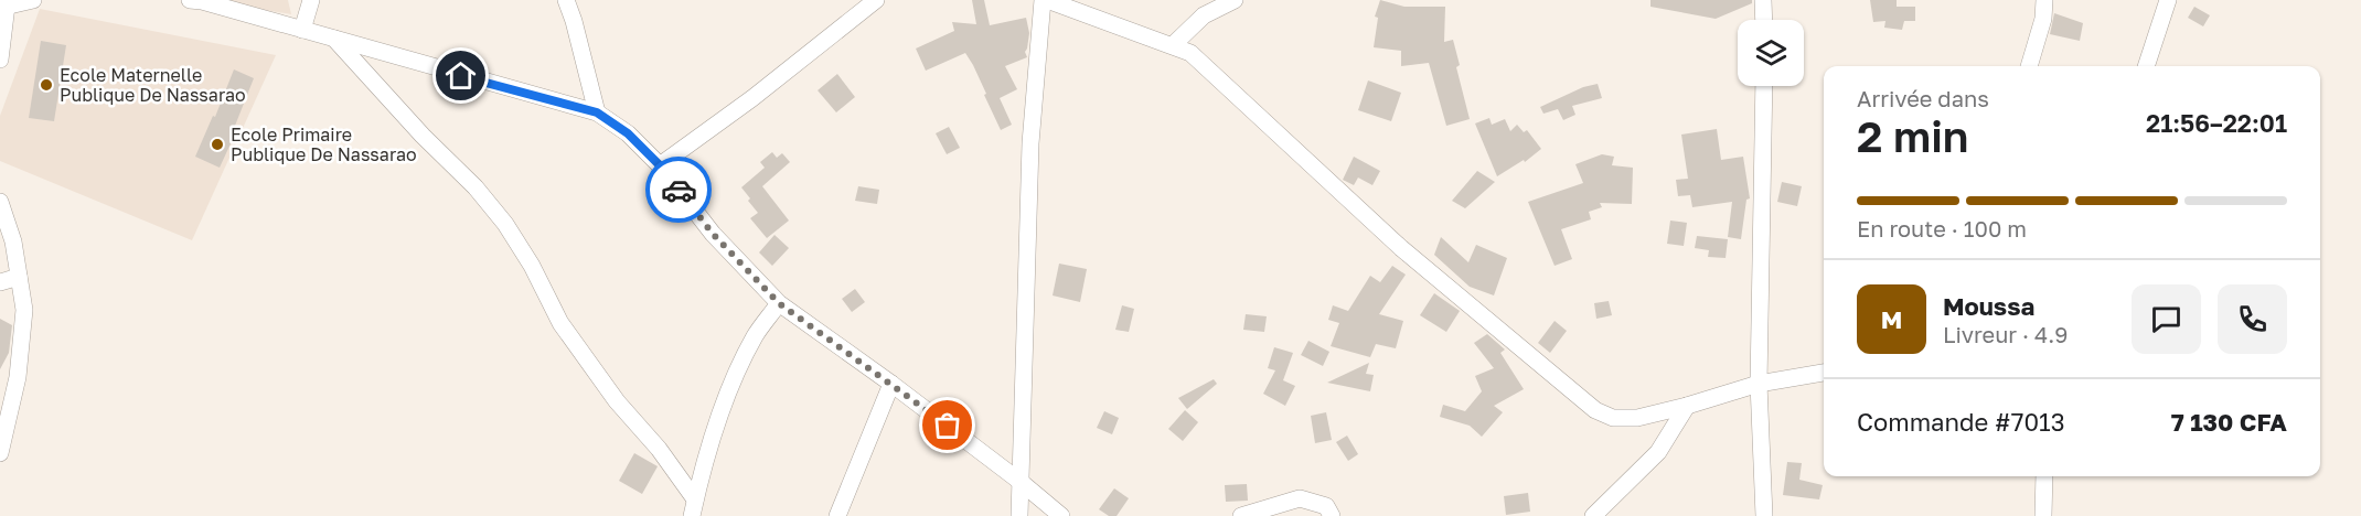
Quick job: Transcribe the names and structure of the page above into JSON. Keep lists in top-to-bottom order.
{
  "places": ["Ecole Maternelle Publique De Nassarao", "Ecole Primaire Publique De Nassarao"],
  "page": {
    "heading": ["2 min", "Arrivée dans", "21:56–22:01"],
    "panel": [
      "Moussa",
      "Livreur · 4.9",
      "Commande #7013",
      "7 130 CFA"
    ],
    "bar": "En route · 100 m",
    "round": "M"
  }
}
